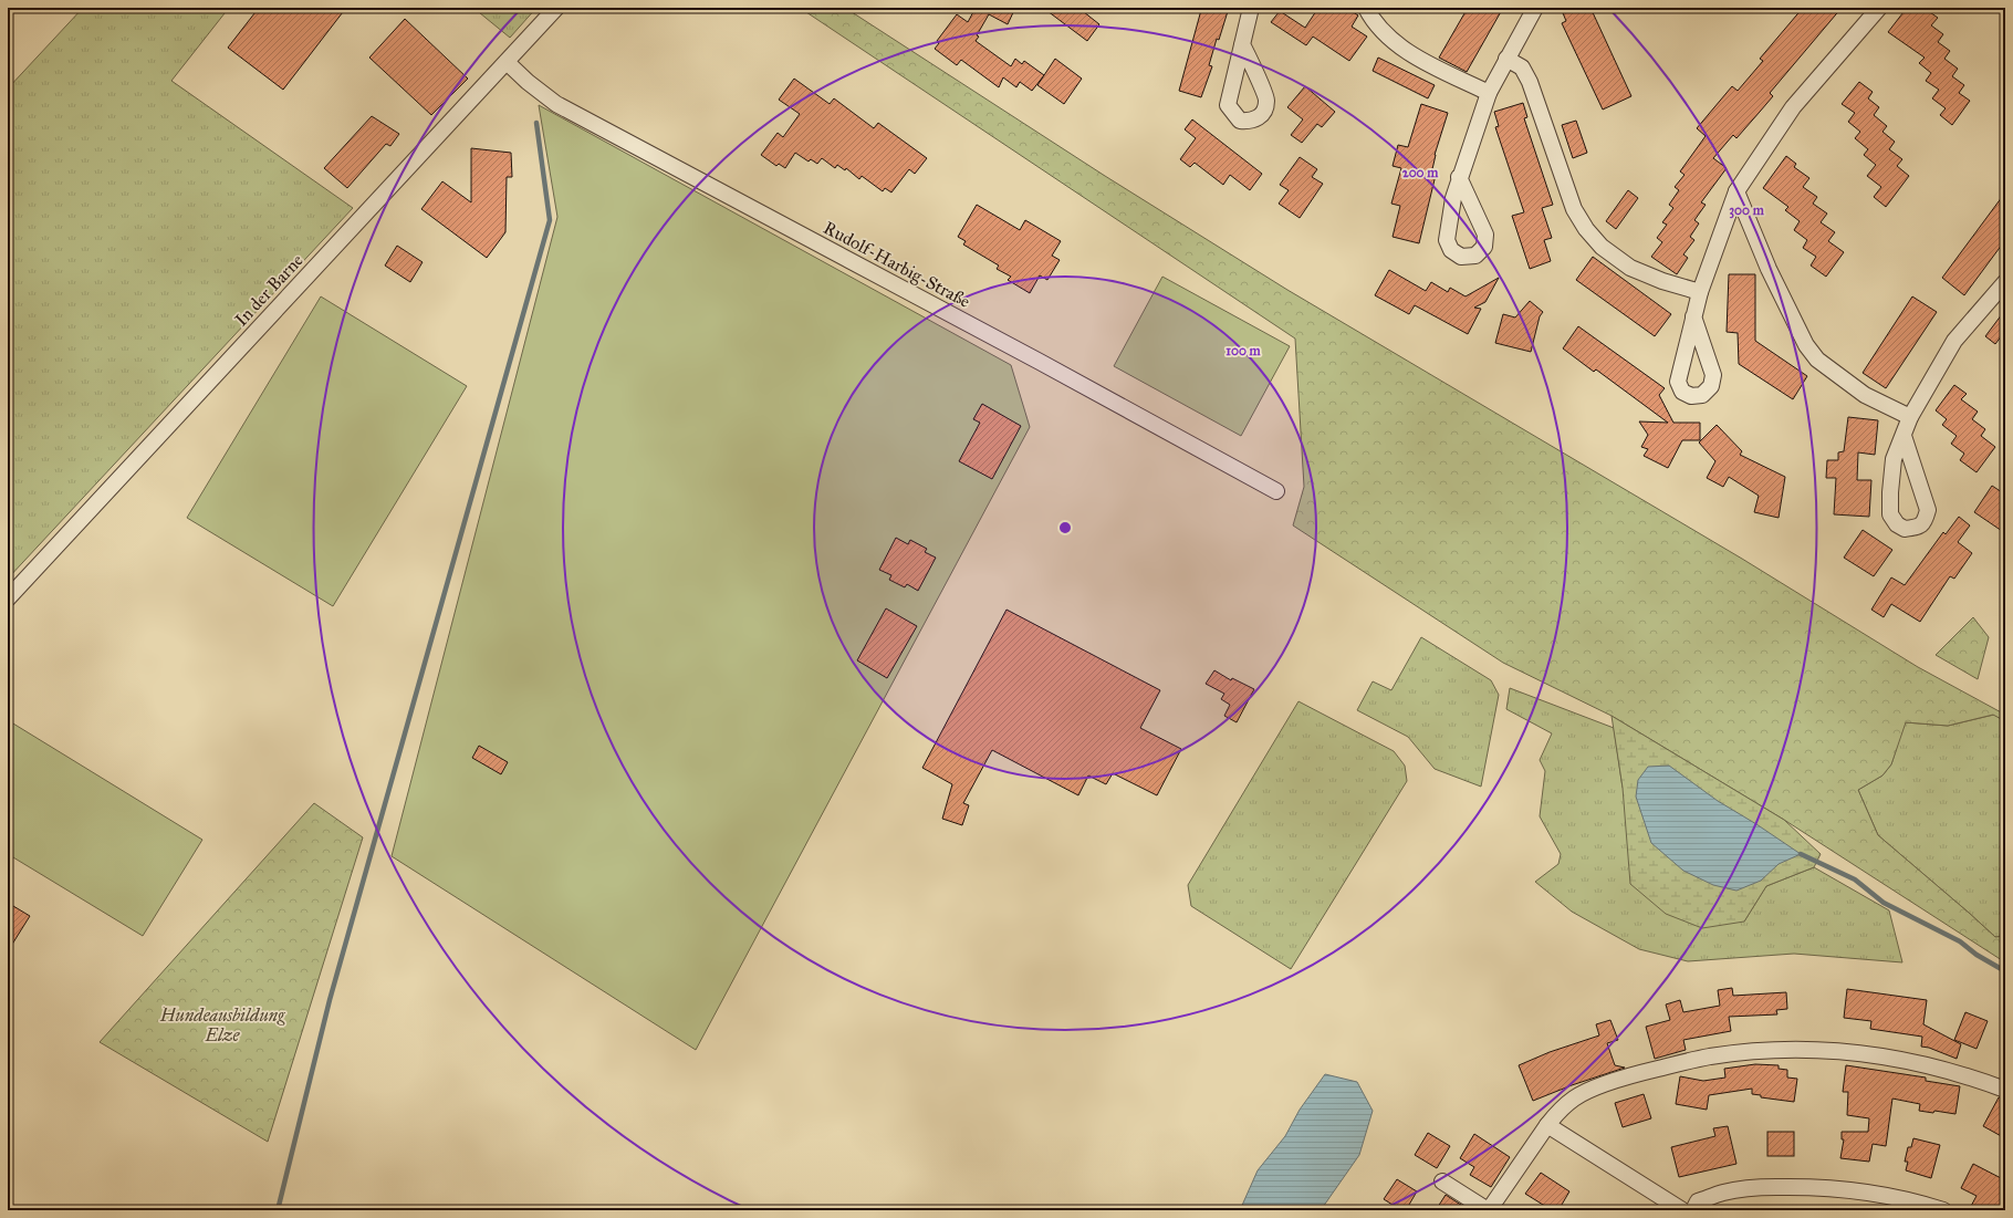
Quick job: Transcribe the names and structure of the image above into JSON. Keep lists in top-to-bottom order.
{
  "streets": {
    "street": ["Rudolf-Harbig-Straße", "In der Barne"]
  },
  "crossings": [
    ["Rudolf-Harbig-Straße", "In der Barne"]
  ],
  "parks": ["Hundeausbildung Elze"],
  "rings": ["200 m", "300 m", "100 m"]
}
